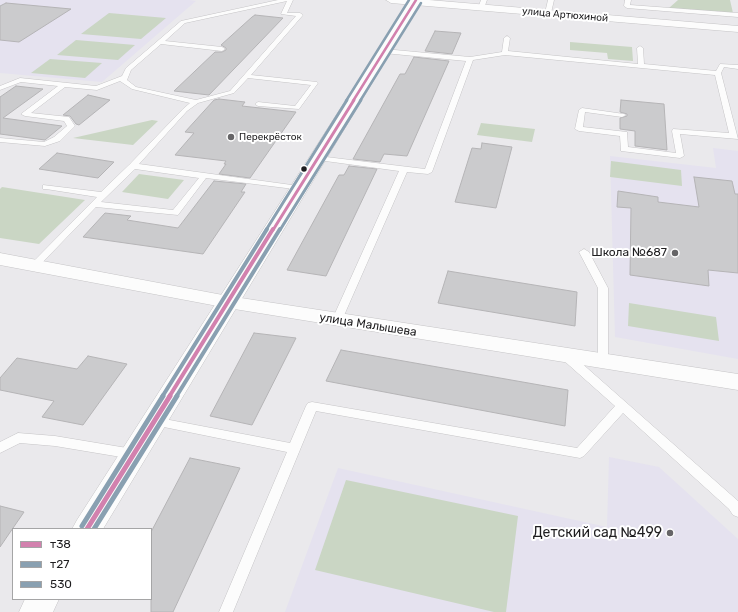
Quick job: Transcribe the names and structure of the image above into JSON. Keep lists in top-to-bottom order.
{
  "streets": {
    "street": ["улица Артюхиной", "улица Малышева"]
  },
  "places": ["Перекрёсток", "Школа №687", "Детский сад №499"],
  "lines": ["transit line т38", "transit line 530", "transit line т27"],
  "legend": ["т38", "т27", "530"]
}
